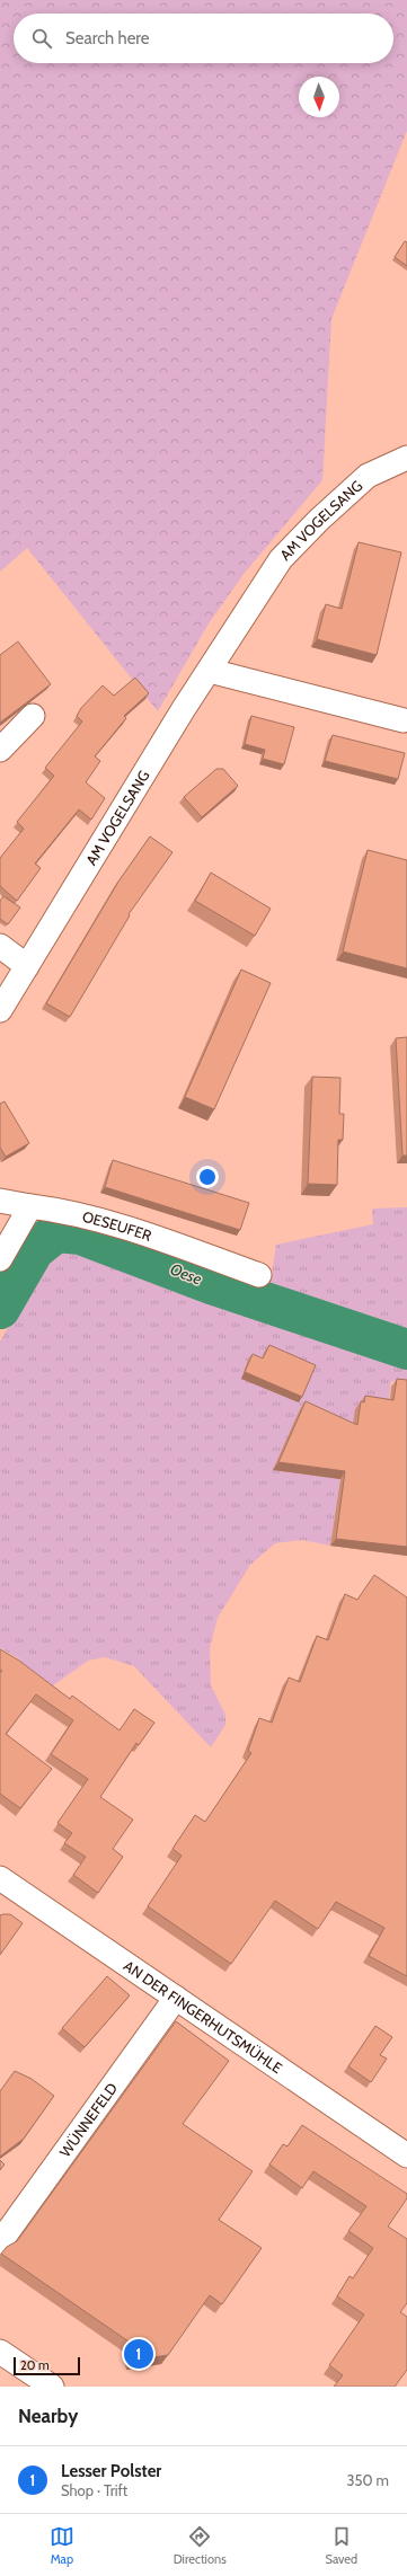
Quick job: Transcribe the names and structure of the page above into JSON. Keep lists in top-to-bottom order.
{
  "streets": {
    "street": [
      "AM VOGELSANG",
      "OESEUFER",
      "AN DER FINGERHUTSMÜHLE",
      "WÜNNEFELD"
    ]
  },
  "crossings": [
    ["AN DER FINGERHUTSMÜHLE", "WÜNNEFELD"]
  ],
  "water": ["Oese"],
  "scale_bar": "20 m",
  "north": "bottom",
  "page": {
    "search": "Search here",
    "pins": "1",
    "scale": "20 m",
    "heading": "Nearby",
    "list": [
      {
        "mark": "1",
        "name": "Lesser Polster",
        "note": "Shop · Trift",
        "value": "350 m"
      }
    ],
    "nav": ["Map", "Directions", "Saved"]
  }
}
